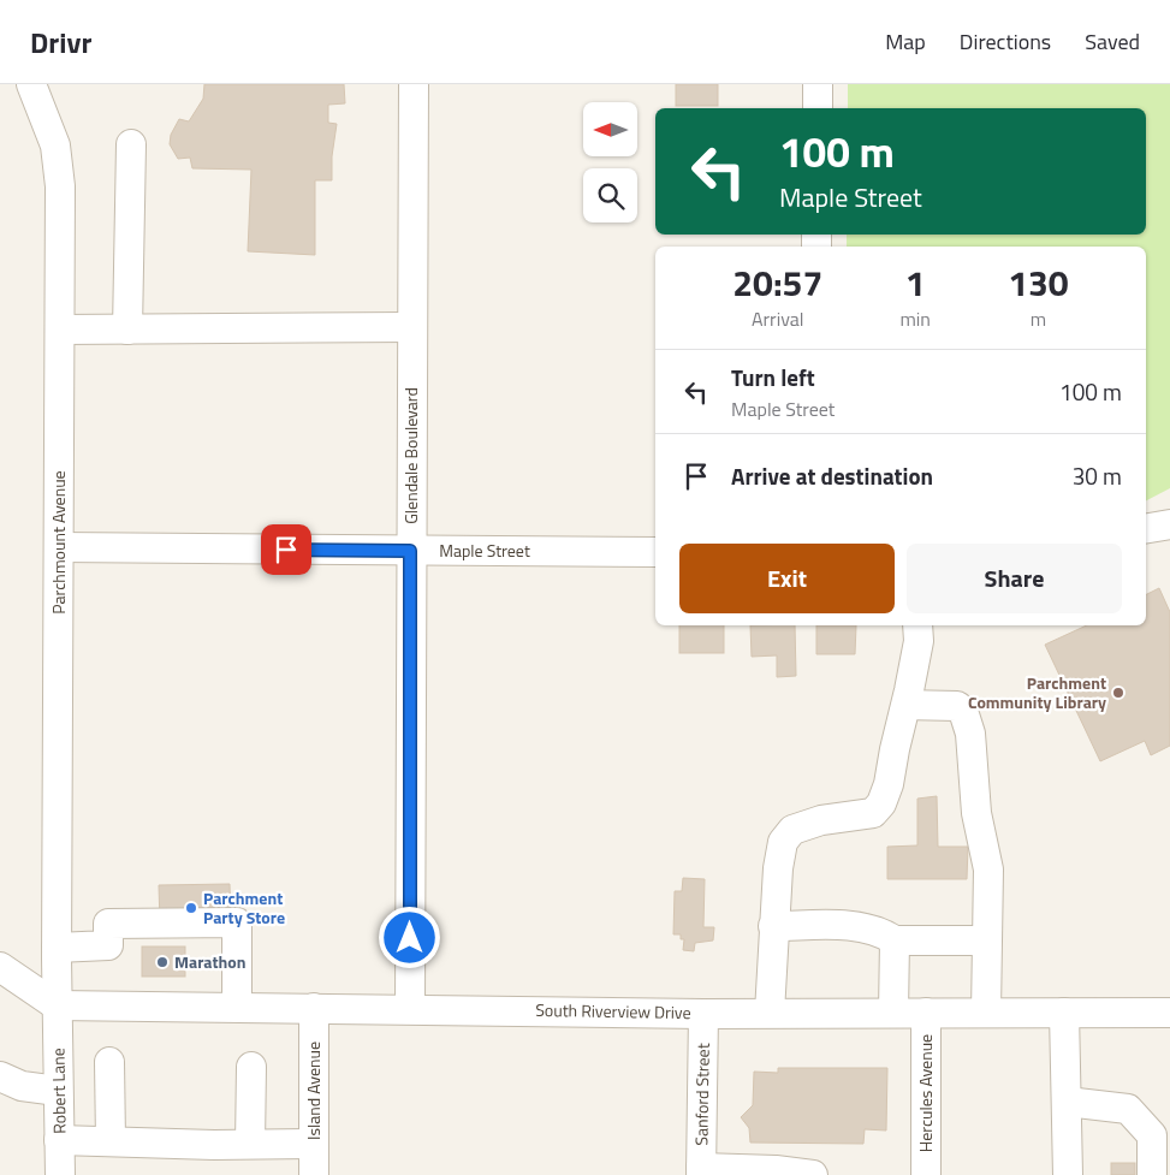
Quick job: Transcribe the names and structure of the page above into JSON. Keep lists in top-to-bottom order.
{
  "streets": {
    "street": [
      "Glendale Boulevard",
      "Parchmount Avenue",
      "Maple Street",
      "South Riverview Drive",
      "Robert Lane",
      "Island Avenue",
      "Hercules Avenue",
      "Sanford Street"
    ]
  },
  "crossings": [
    ["Glendale Boulevard", "Maple Street"],
    ["Glendale Boulevard", "South Riverview Drive"],
    ["Parchmount Avenue", "Maple Street"],
    ["Parchmount Avenue", "South Riverview Drive"],
    ["Parchmount Avenue", "Robert Lane"],
    ["South Riverview Drive", "Robert Lane"],
    ["South Riverview Drive", "Island Avenue"],
    ["South Riverview Drive", "Hercules Avenue"],
    ["South Riverview Drive", "Sanford Street"]
  ],
  "places": ["Parchment Community Library", "Parchment Party Store", "Marathon"],
  "north": "left",
  "page": {
    "header": "Drivr",
    "nav": ["Map", "Directions", "Saved"],
    "turn": ["100 m", "Maple Street"],
    "eta": [
      "20:57",
      "Arrival",
      "1",
      "min",
      "130",
      "m"
    ],
    "list": [
      {
        "name": "Turn left",
        "note": "Maple Street",
        "value": "100 m"
      },
      {
        "name": "Arrive at destination",
        "value": "30 m"
      }
    ],
    "buttons": ["Exit", "Share"]
  }
}
